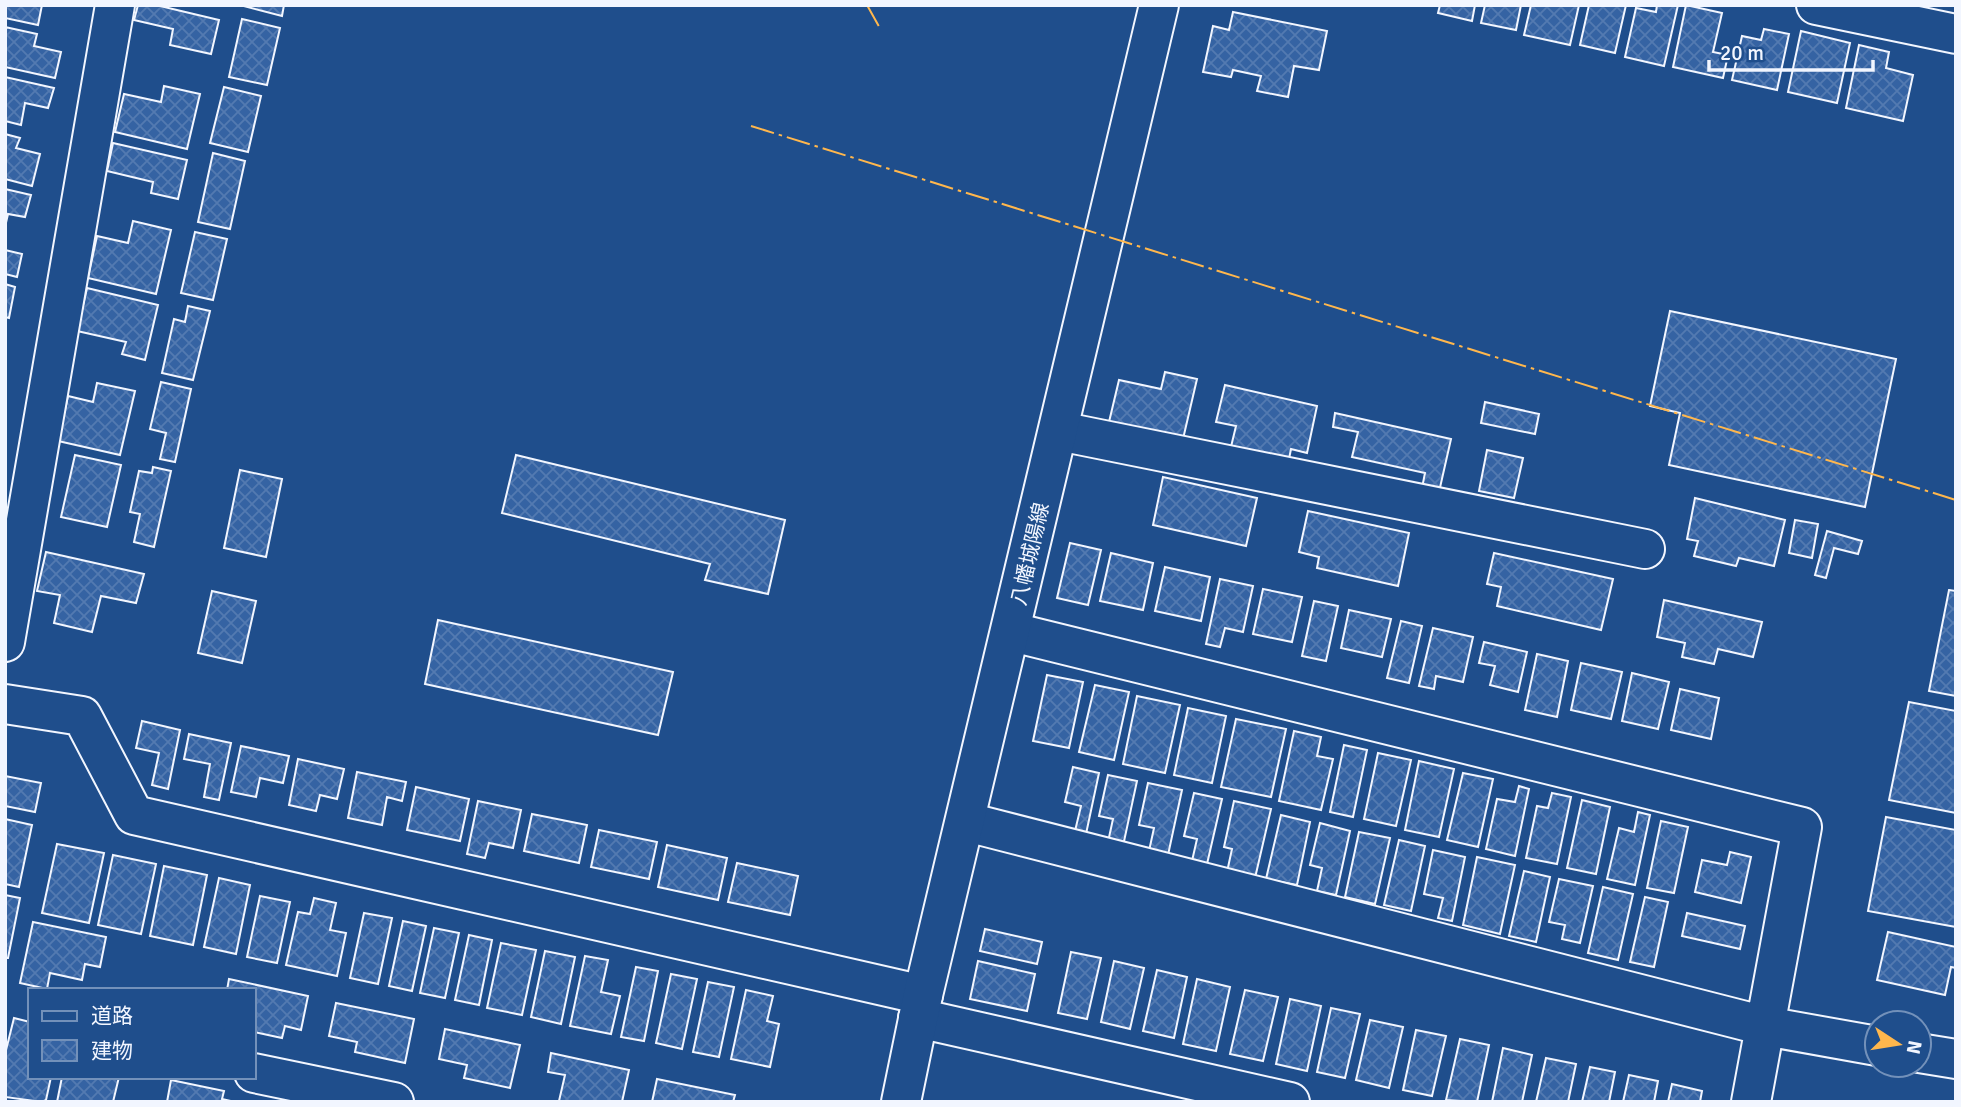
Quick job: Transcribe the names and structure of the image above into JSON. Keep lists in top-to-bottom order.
{
  "streets": {
    "street": ["八幡城陽線"]
  },
  "legend": ["道路", "建物"],
  "scale_bar": "20 m",
  "north": "right"
}
